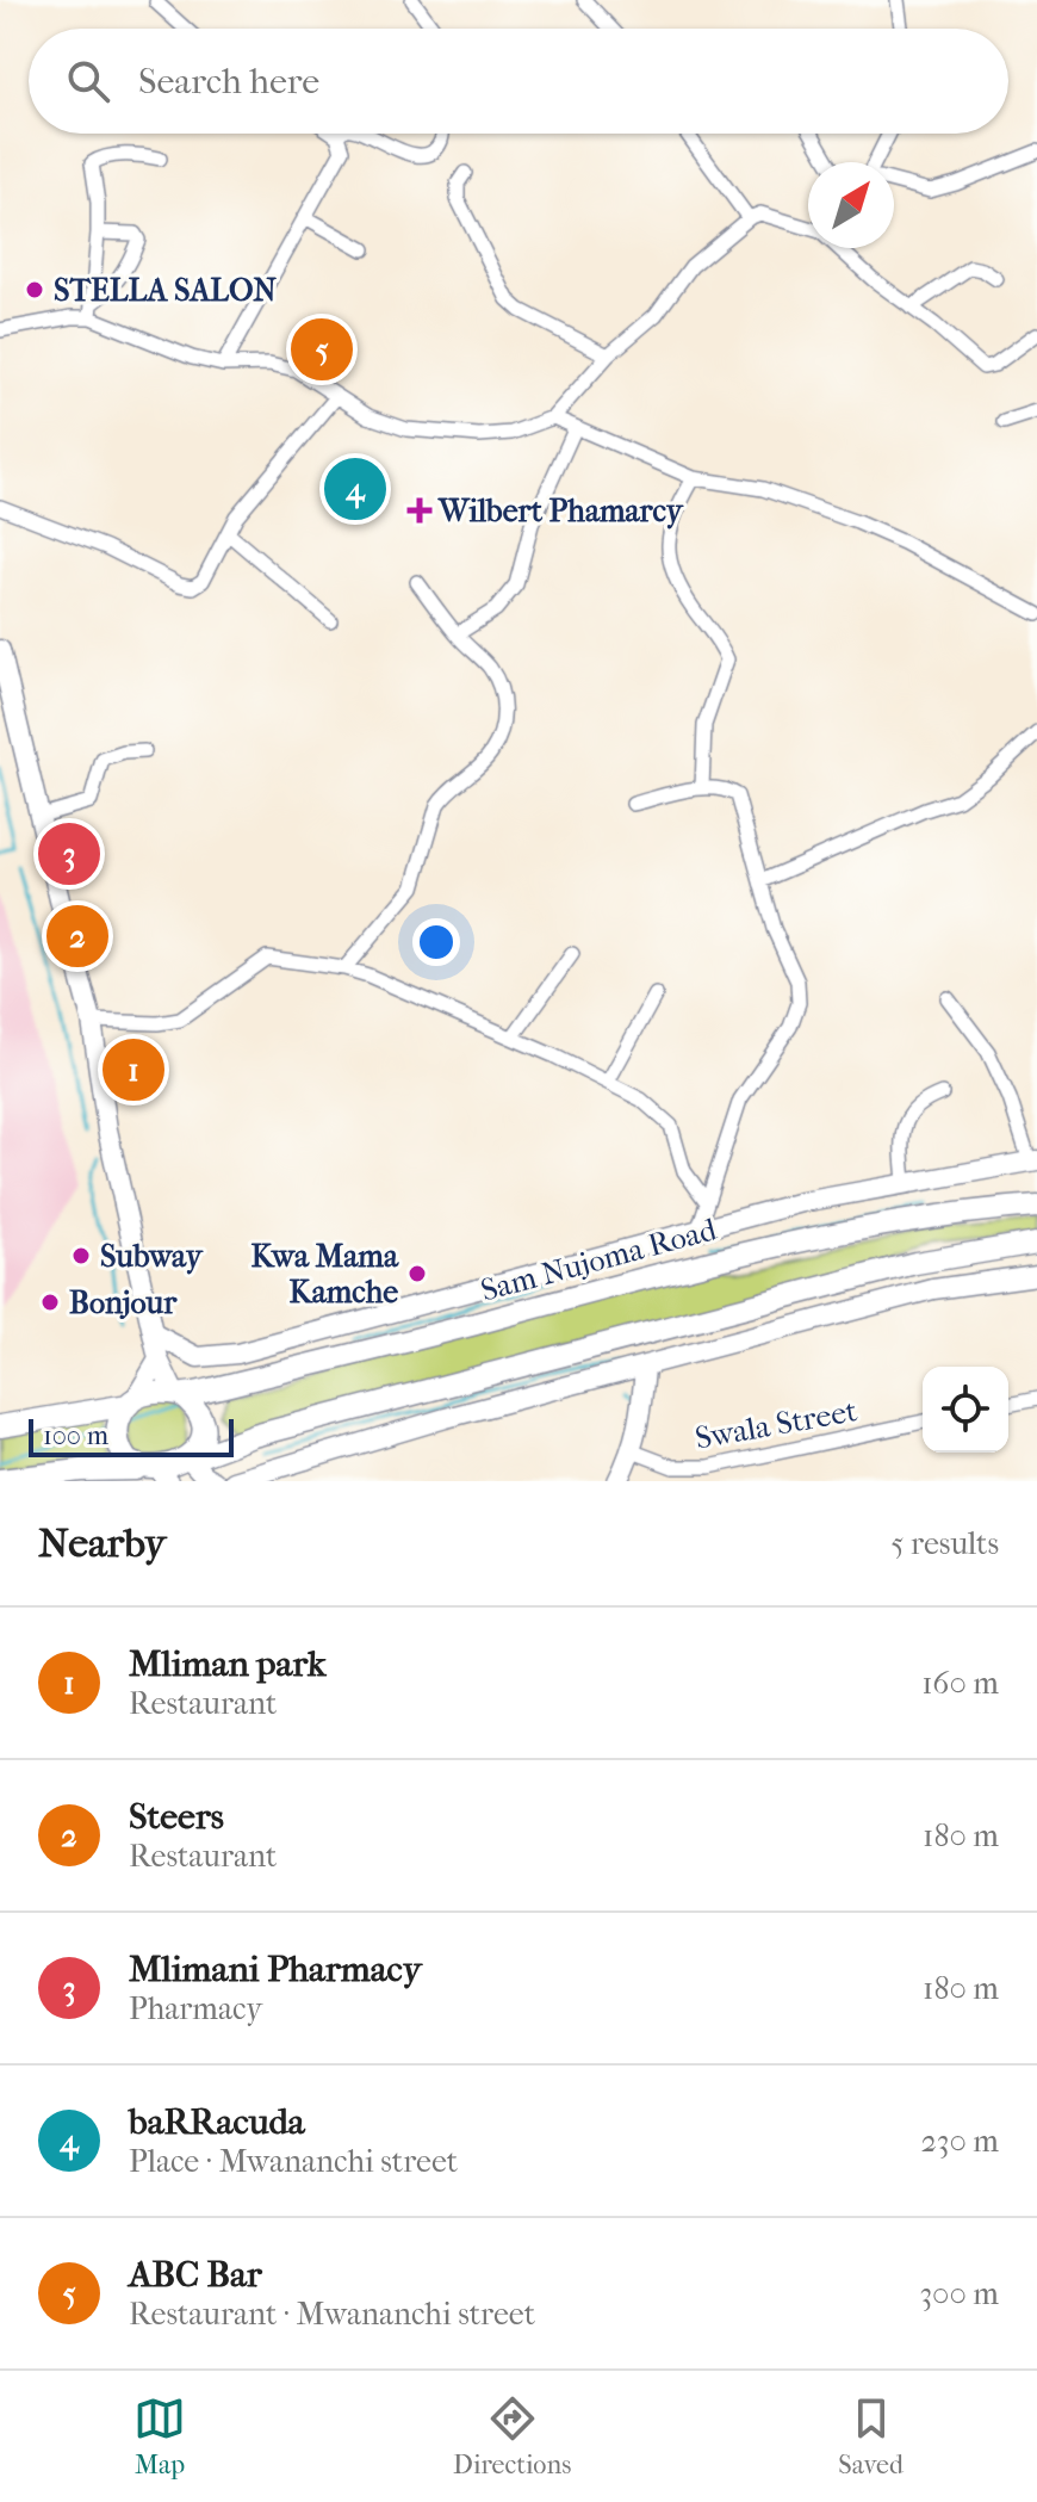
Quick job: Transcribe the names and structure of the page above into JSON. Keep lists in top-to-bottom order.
{
  "streets": {
    "main road": ["Sam Nujoma Road"],
    "street": ["Swala Street"]
  },
  "places": {
    "other": [
      "STELLA SALON",
      "Subway",
      "Kwa Mama Kamche",
      "Bonjour"
    ],
    "health": ["Wilbert Phamarcy"]
  },
  "scale_bar": "100 m",
  "north": "top right",
  "page": {
    "search": "Search here",
    "pins": [
      "5",
      "4",
      "3",
      "2",
      "1"
    ],
    "scale": "100 m",
    "heading": ["Nearby", "5 results"],
    "list": [
      {
        "mark": "1",
        "name": "Mliman park",
        "note": "Restaurant",
        "value": "160 m"
      },
      {
        "mark": "2",
        "name": "Steers",
        "note": "Restaurant",
        "value": "180 m"
      },
      {
        "mark": "3",
        "name": "Mlimani Pharmacy",
        "note": "Pharmacy",
        "value": "180 m"
      },
      {
        "mark": "4",
        "name": "baRRacuda",
        "note": "Place · Mwananchi street",
        "value": "230 m"
      },
      {
        "mark": "5",
        "name": "ABC Bar",
        "note": "Restaurant · Mwananchi street",
        "value": "300 m"
      }
    ],
    "nav": ["Map", "Directions", "Saved"]
  }
}
